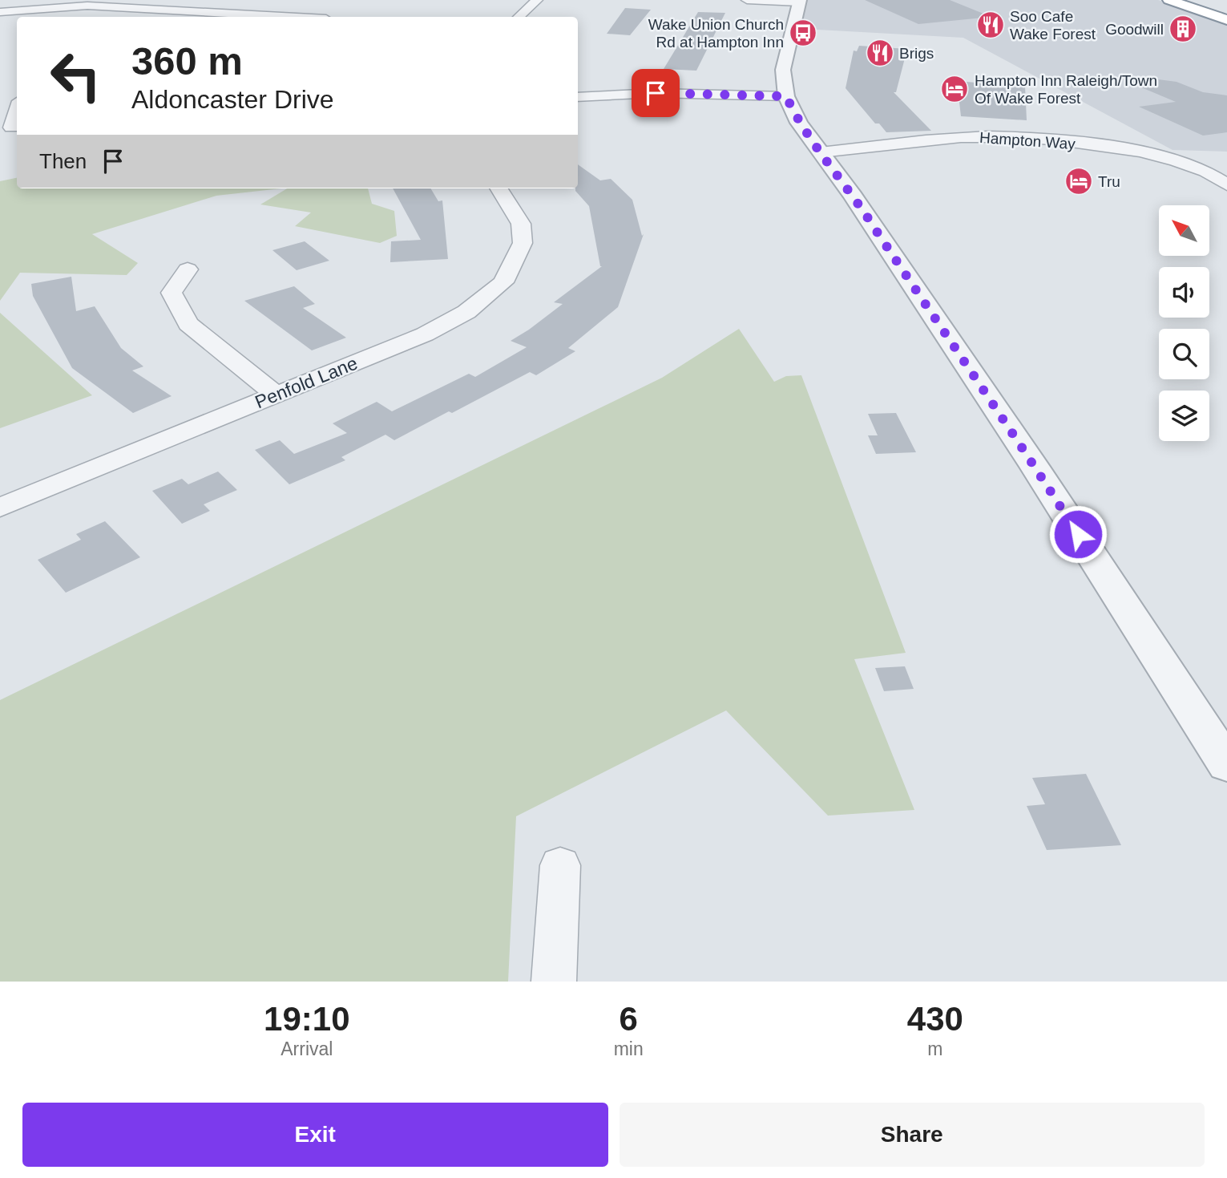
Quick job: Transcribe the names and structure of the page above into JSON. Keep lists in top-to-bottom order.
{
  "streets": {
    "street": ["Hampton Way", "Penfold Lane"]
  },
  "places": {
    "restaurant": ["Soo Cafe Wake Forest", "Brigs"],
    "building": ["Goodwill"],
    "bus stop": ["Wake Union Church Rd at Hampton Inn"],
    "hotel": ["Hampton Inn Raleigh/Town Of Wake Forest", "Tru"]
  },
  "north": "top left",
  "page": {
    "turn": ["360 m", "Aldoncaster Drive"],
    "then": "Then",
    "eta": [
      "19:10",
      "Arrival",
      "6",
      "min",
      "430",
      "m"
    ],
    "buttons": ["Exit", "Share"]
  }
}
